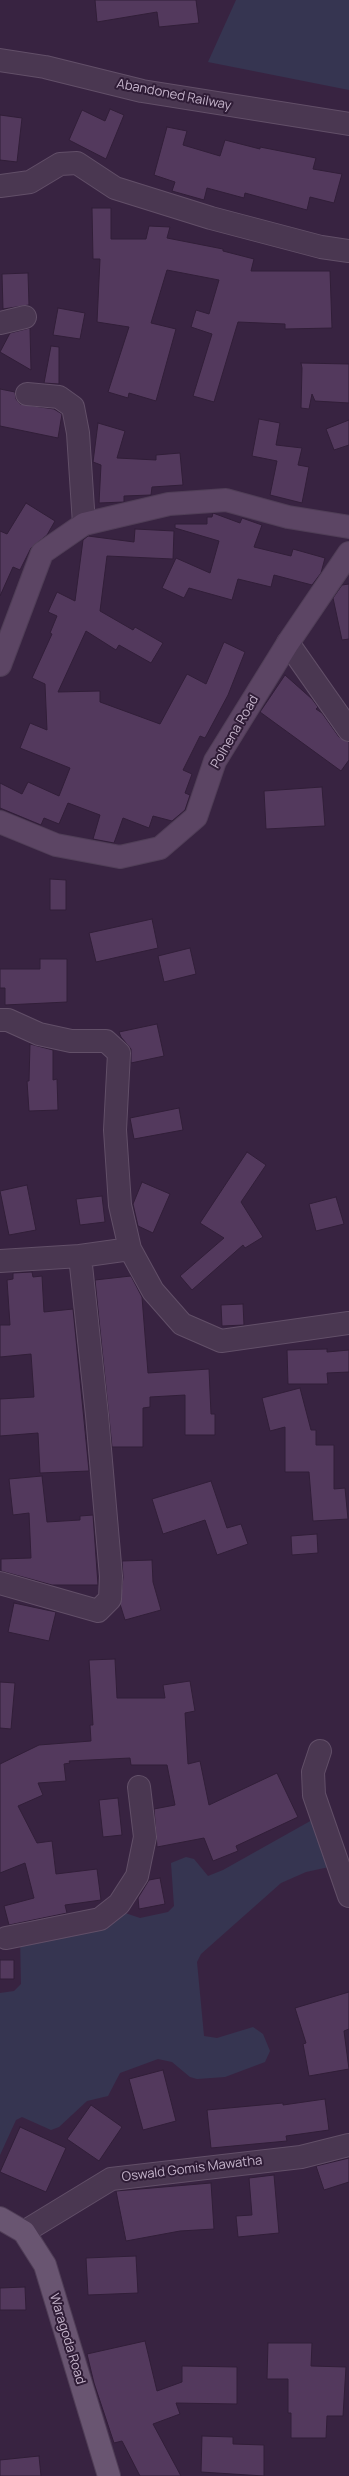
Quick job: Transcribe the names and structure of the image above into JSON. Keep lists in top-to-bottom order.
{
  "streets": {
    "main road": ["Waragoda Road"],
    "street": ["Abandoned Railway", "Polhena Road", "Oswald Gomis Mawatha"]
  },
  "crossings": [
    ["Oswald Gomis Mawatha", "Waragoda Road"]
  ]
}
